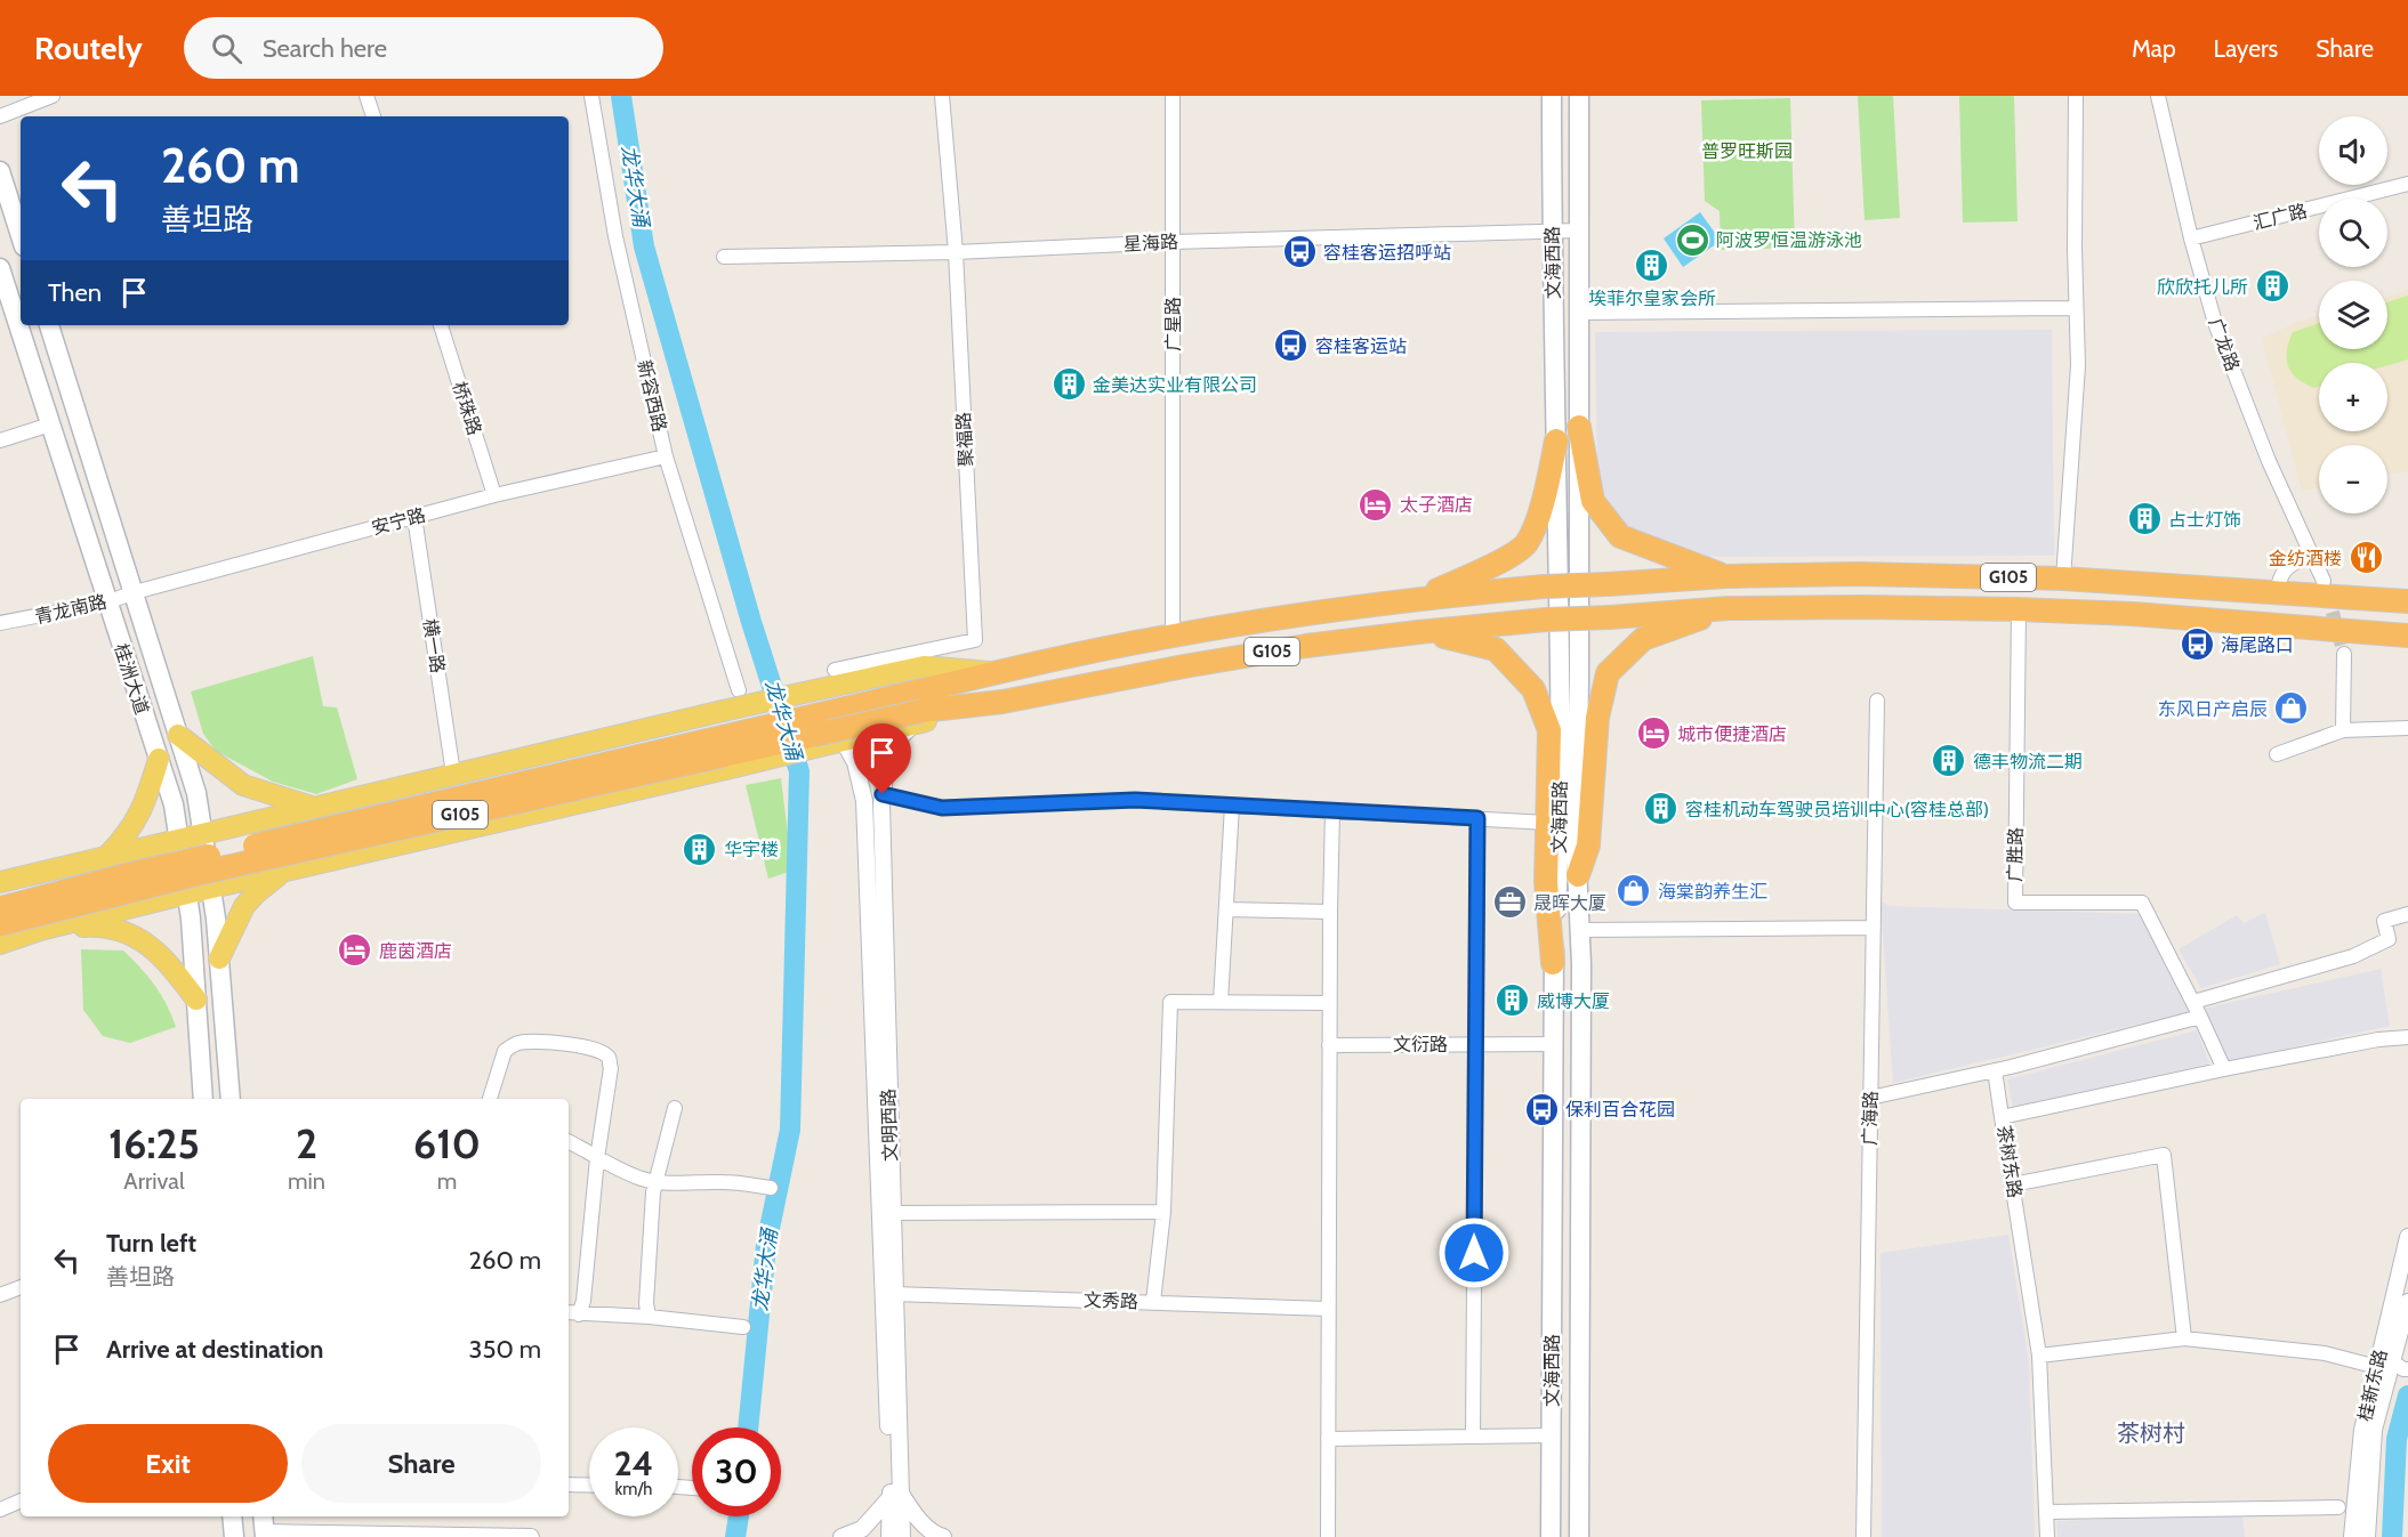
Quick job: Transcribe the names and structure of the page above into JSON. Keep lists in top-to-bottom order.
{
  "streets": {
    "highway": ["G105"],
    "main road": ["文海西路", "桂洲大道"],
    "street": [
      "汇广路",
      "星海路",
      "广星路",
      "广龙路",
      "新容西路",
      "桥珠路",
      "聚福路",
      "安宁路",
      "青龙南路",
      "横一路",
      "广胜路",
      "文衍路",
      "广海路",
      "文明西路",
      "茶树东路",
      "文秀路",
      "桂新东路"
    ]
  },
  "crossings": [
    ["汇广路", "广龙路"],
    ["星海路", "文海西路"],
    ["星海路", "广星路"],
    ["星海路", "聚福路"],
    ["文海西路", "文衍路"],
    ["广星路", "G105"],
    ["新容西路", "安宁路"],
    ["桥珠路", "安宁路"],
    ["安宁路", "青龙南路"],
    ["安宁路", "横一路"],
    ["安宁路", "桂洲大道"],
    ["G105", "广胜路"],
    ["G105", "文明西路"],
    ["青龙南路", "桂洲大道"],
    ["广胜路", "茶树东路"],
    ["文明西路", "文秀路"]
  ],
  "districts": ["茶树村"],
  "water": ["龙华大涌"],
  "parks": ["普罗旺斯园"],
  "places": {
    "sports": ["阿波罗恒温游泳池"],
    "bus stop": [
      "容桂客运招呼站",
      "容桂客运站",
      "海尾路口",
      "保利百合花园"
    ],
    "building": [
      "埃菲尔皇家会所",
      "欣欣托儿所",
      "金美达实业有限公司",
      "占士灯饰",
      "德丰物流二期",
      "容桂机动车驾驶员培训中心(容桂总部)",
      "华宇楼",
      "威博大厦"
    ],
    "hotel": ["太子酒店", "城市便捷酒店", "鹿茵酒店"],
    "restaurant": ["金纺酒楼"],
    "shop": ["东风日产启辰", "海棠韵养生汇"],
    "office": ["晟晖大厦"]
  },
  "page": {
    "header": "Routely",
    "search": "Search here",
    "nav": ["Map", "Layers", "Share"],
    "map_buttons": ["+", "−"],
    "turn": ["260 m", "善坦路"],
    "then": "Then",
    "eta": [
      "16:25",
      "Arrival",
      "2",
      "min",
      "610",
      "m"
    ],
    "list": [
      {
        "name": "Turn left",
        "note": "善坦路",
        "value": "260 m"
      },
      {
        "name": "Arrive at destination",
        "value": "350 m"
      }
    ],
    "buttons": ["Exit", "Share"],
    "speed": "24 km/h",
    "limit": "30"
  }
}
